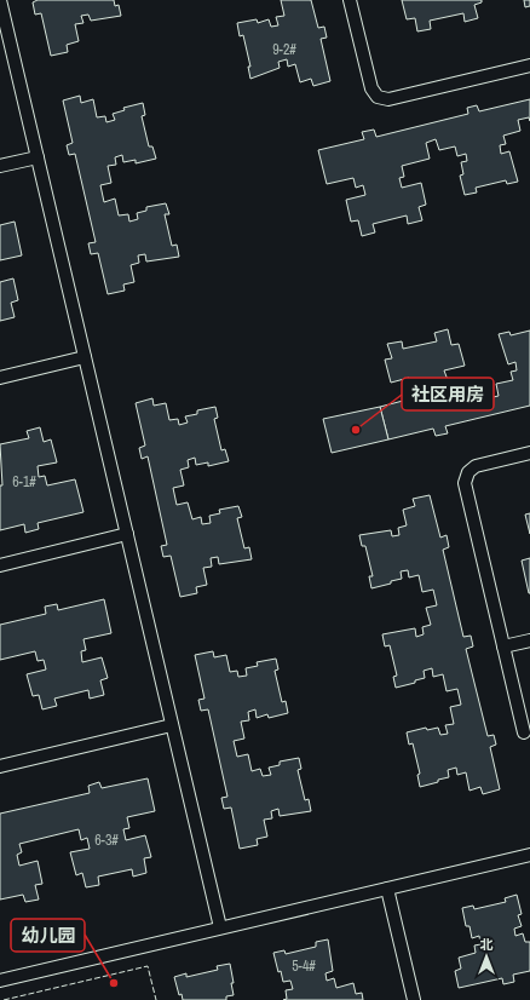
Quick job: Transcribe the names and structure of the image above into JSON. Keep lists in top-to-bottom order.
{
  "places": ["社区用房", "幼儿园"],
  "house_numbers": [
    "9-2#",
    "6-1#",
    "6-3#",
    "5-4#"
  ],
  "north": "top"
}
